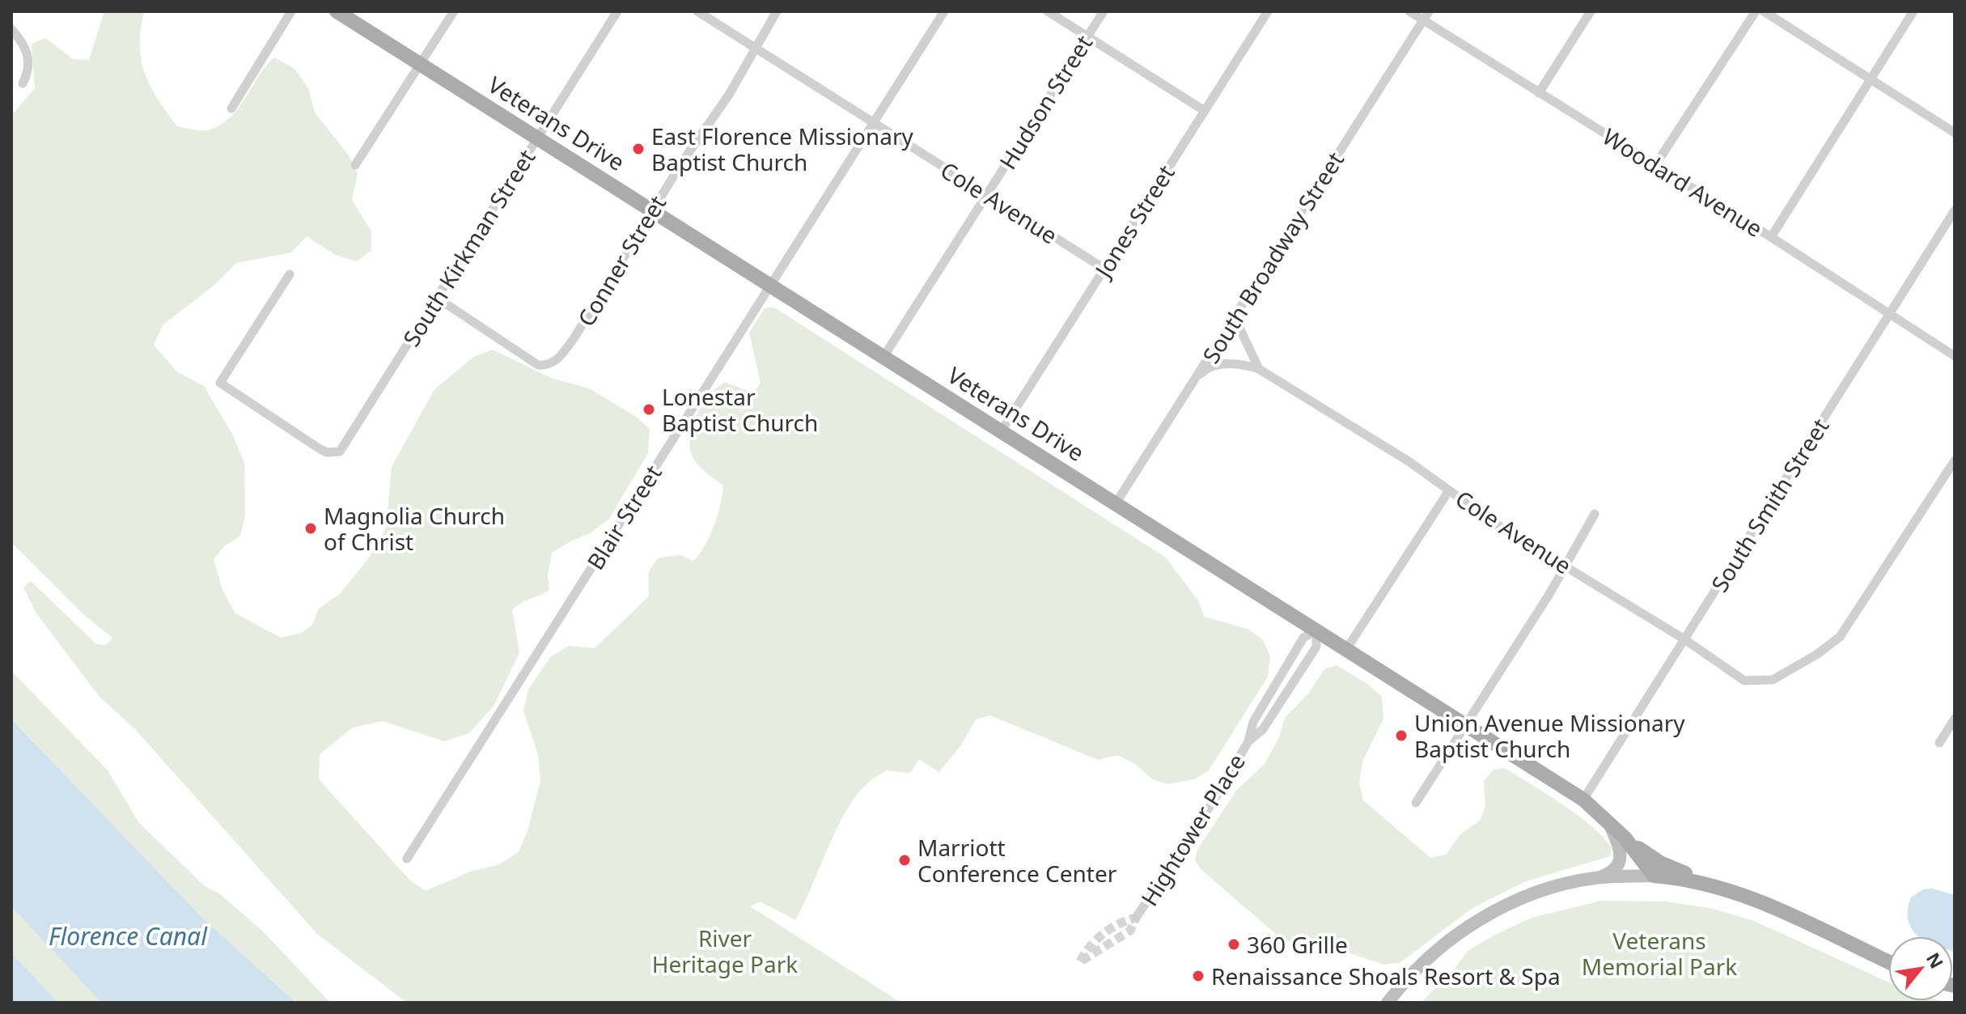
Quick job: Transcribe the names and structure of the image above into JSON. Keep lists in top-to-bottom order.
{
  "streets": {
    "main road": ["Veterans Drive"],
    "street": [
      "Hudson Street",
      "Woodard Avenue",
      "Cole Avenue",
      "Jones Street",
      "South Kirkman Street",
      "South Broadway Street",
      "Conner Street",
      "South Smith Street",
      "Blair Street",
      "Hightower Place"
    ]
  },
  "crossings": [
    ["Hudson Street", "Veterans Drive"],
    ["Hudson Street", "Cole Avenue"],
    ["Veterans Drive", "Jones Street"],
    ["Veterans Drive", "South Kirkman Street"],
    ["Veterans Drive", "South Broadway Street"],
    ["Veterans Drive", "Conner Street"],
    ["Veterans Drive", "South Smith Street"],
    ["Veterans Drive", "Blair Street"],
    ["Veterans Drive", "Hightower Place"],
    ["Woodard Avenue", "South Broadway Street"],
    ["Woodard Avenue", "South Smith Street"],
    ["Cole Avenue", "Jones Street"],
    ["Cole Avenue", "South Broadway Street"],
    ["Cole Avenue", "Conner Street"],
    ["Cole Avenue", "South Smith Street"],
    ["Cole Avenue", "Blair Street"],
    ["South Kirkman Street", "Conner Street"]
  ],
  "water": ["Florence Canal"],
  "parks": ["River Heritage Park", "Veterans Memorial Park"],
  "places": [
    "East Florence Missionary Baptist Church",
    "Lonestar Baptist Church",
    "Magnolia Church of Christ",
    "Union Avenue Missionary Baptist Church",
    "Marriott Conference Center",
    "360 Grille",
    "Renaissance Shoals Resort & Spa"
  ],
  "north": "top right"
}
